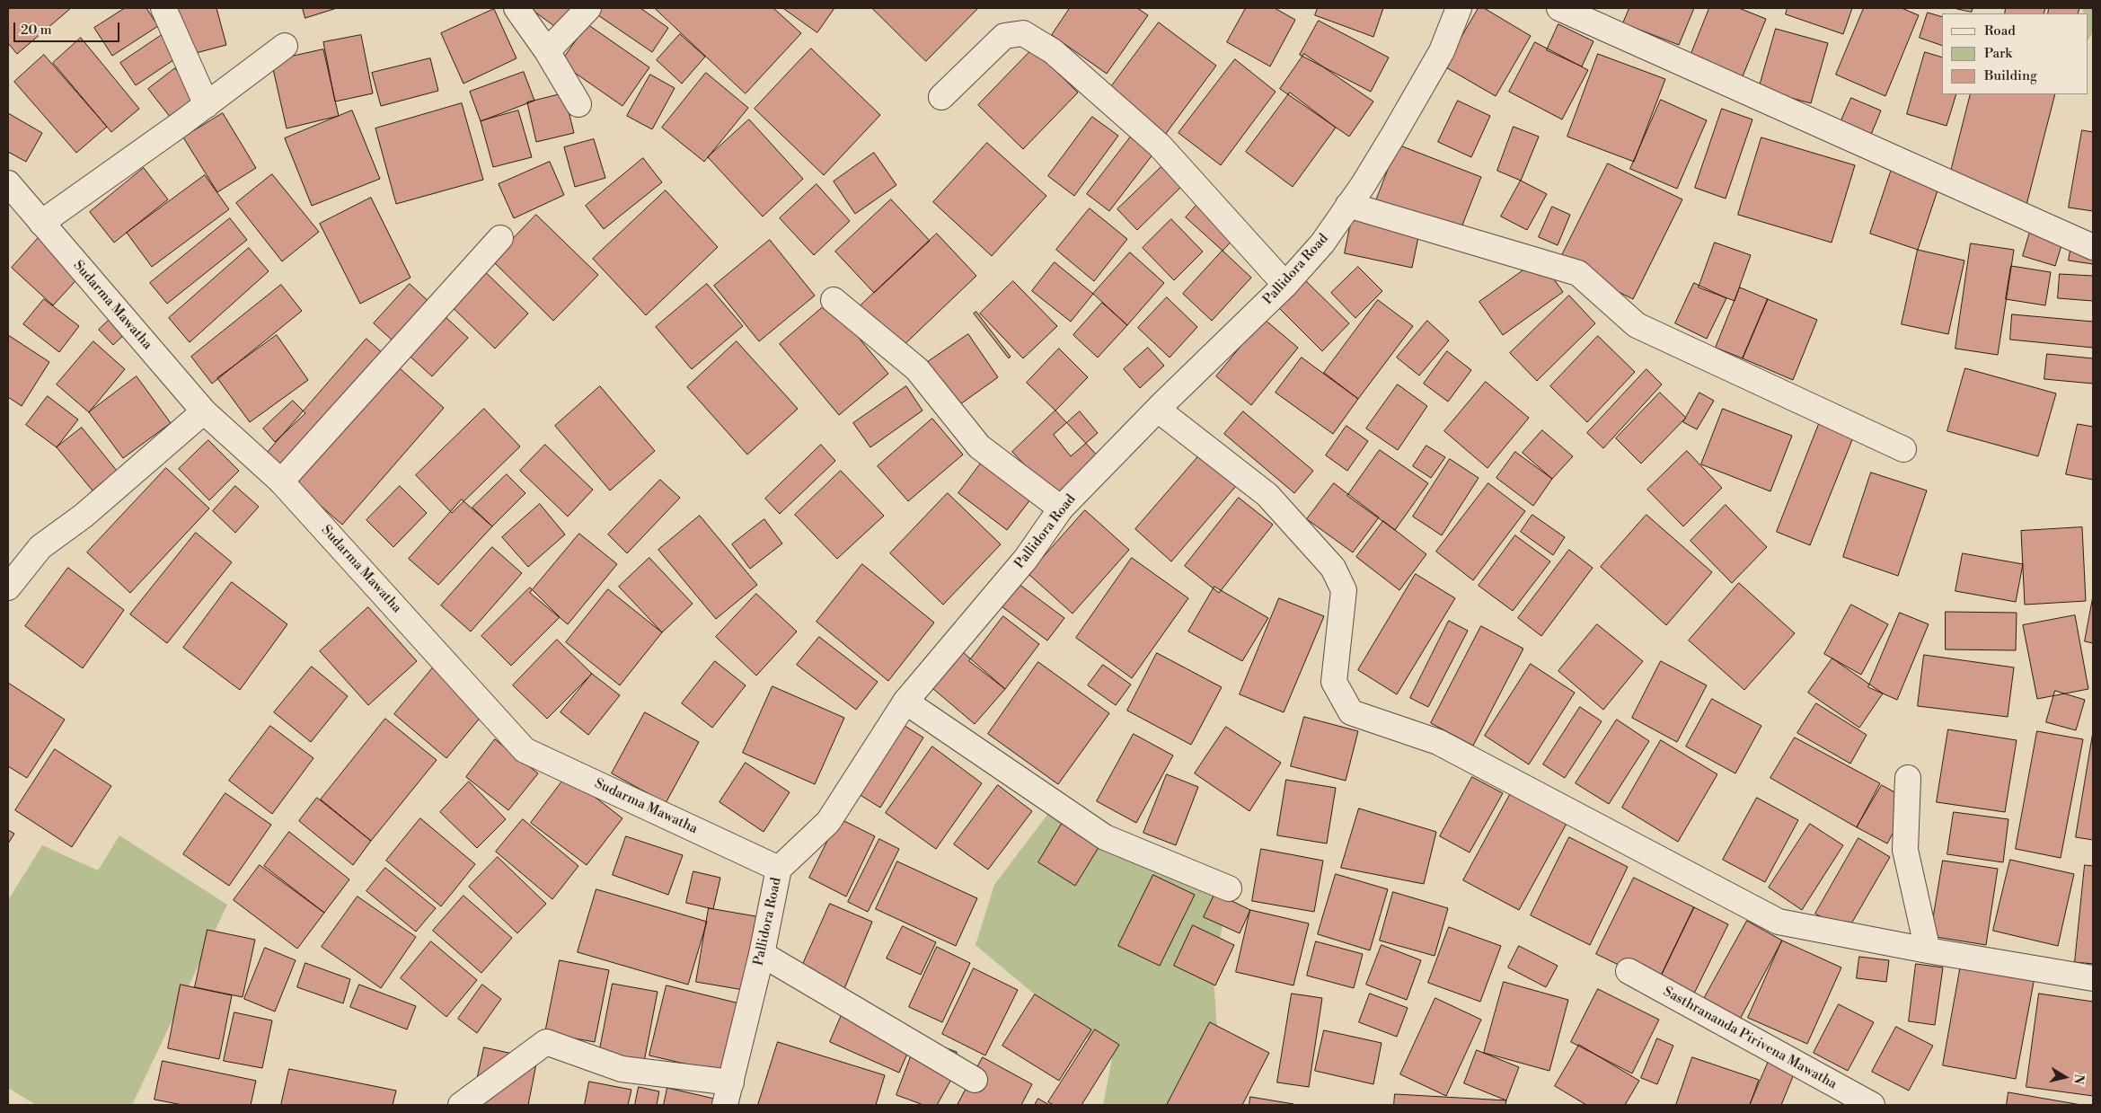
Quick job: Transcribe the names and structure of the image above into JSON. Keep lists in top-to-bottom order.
{
  "streets": {
    "street": ["Pallidora Road", "Sudarma Mawatha", "Sasthrananda Pirivena Mawatha"]
  },
  "crossings": [
    ["Pallidora Road", "Sudarma Mawatha"]
  ],
  "legend": ["Road", "Park", "Building"],
  "scale_bar": "20 m",
  "north": "right"
}
